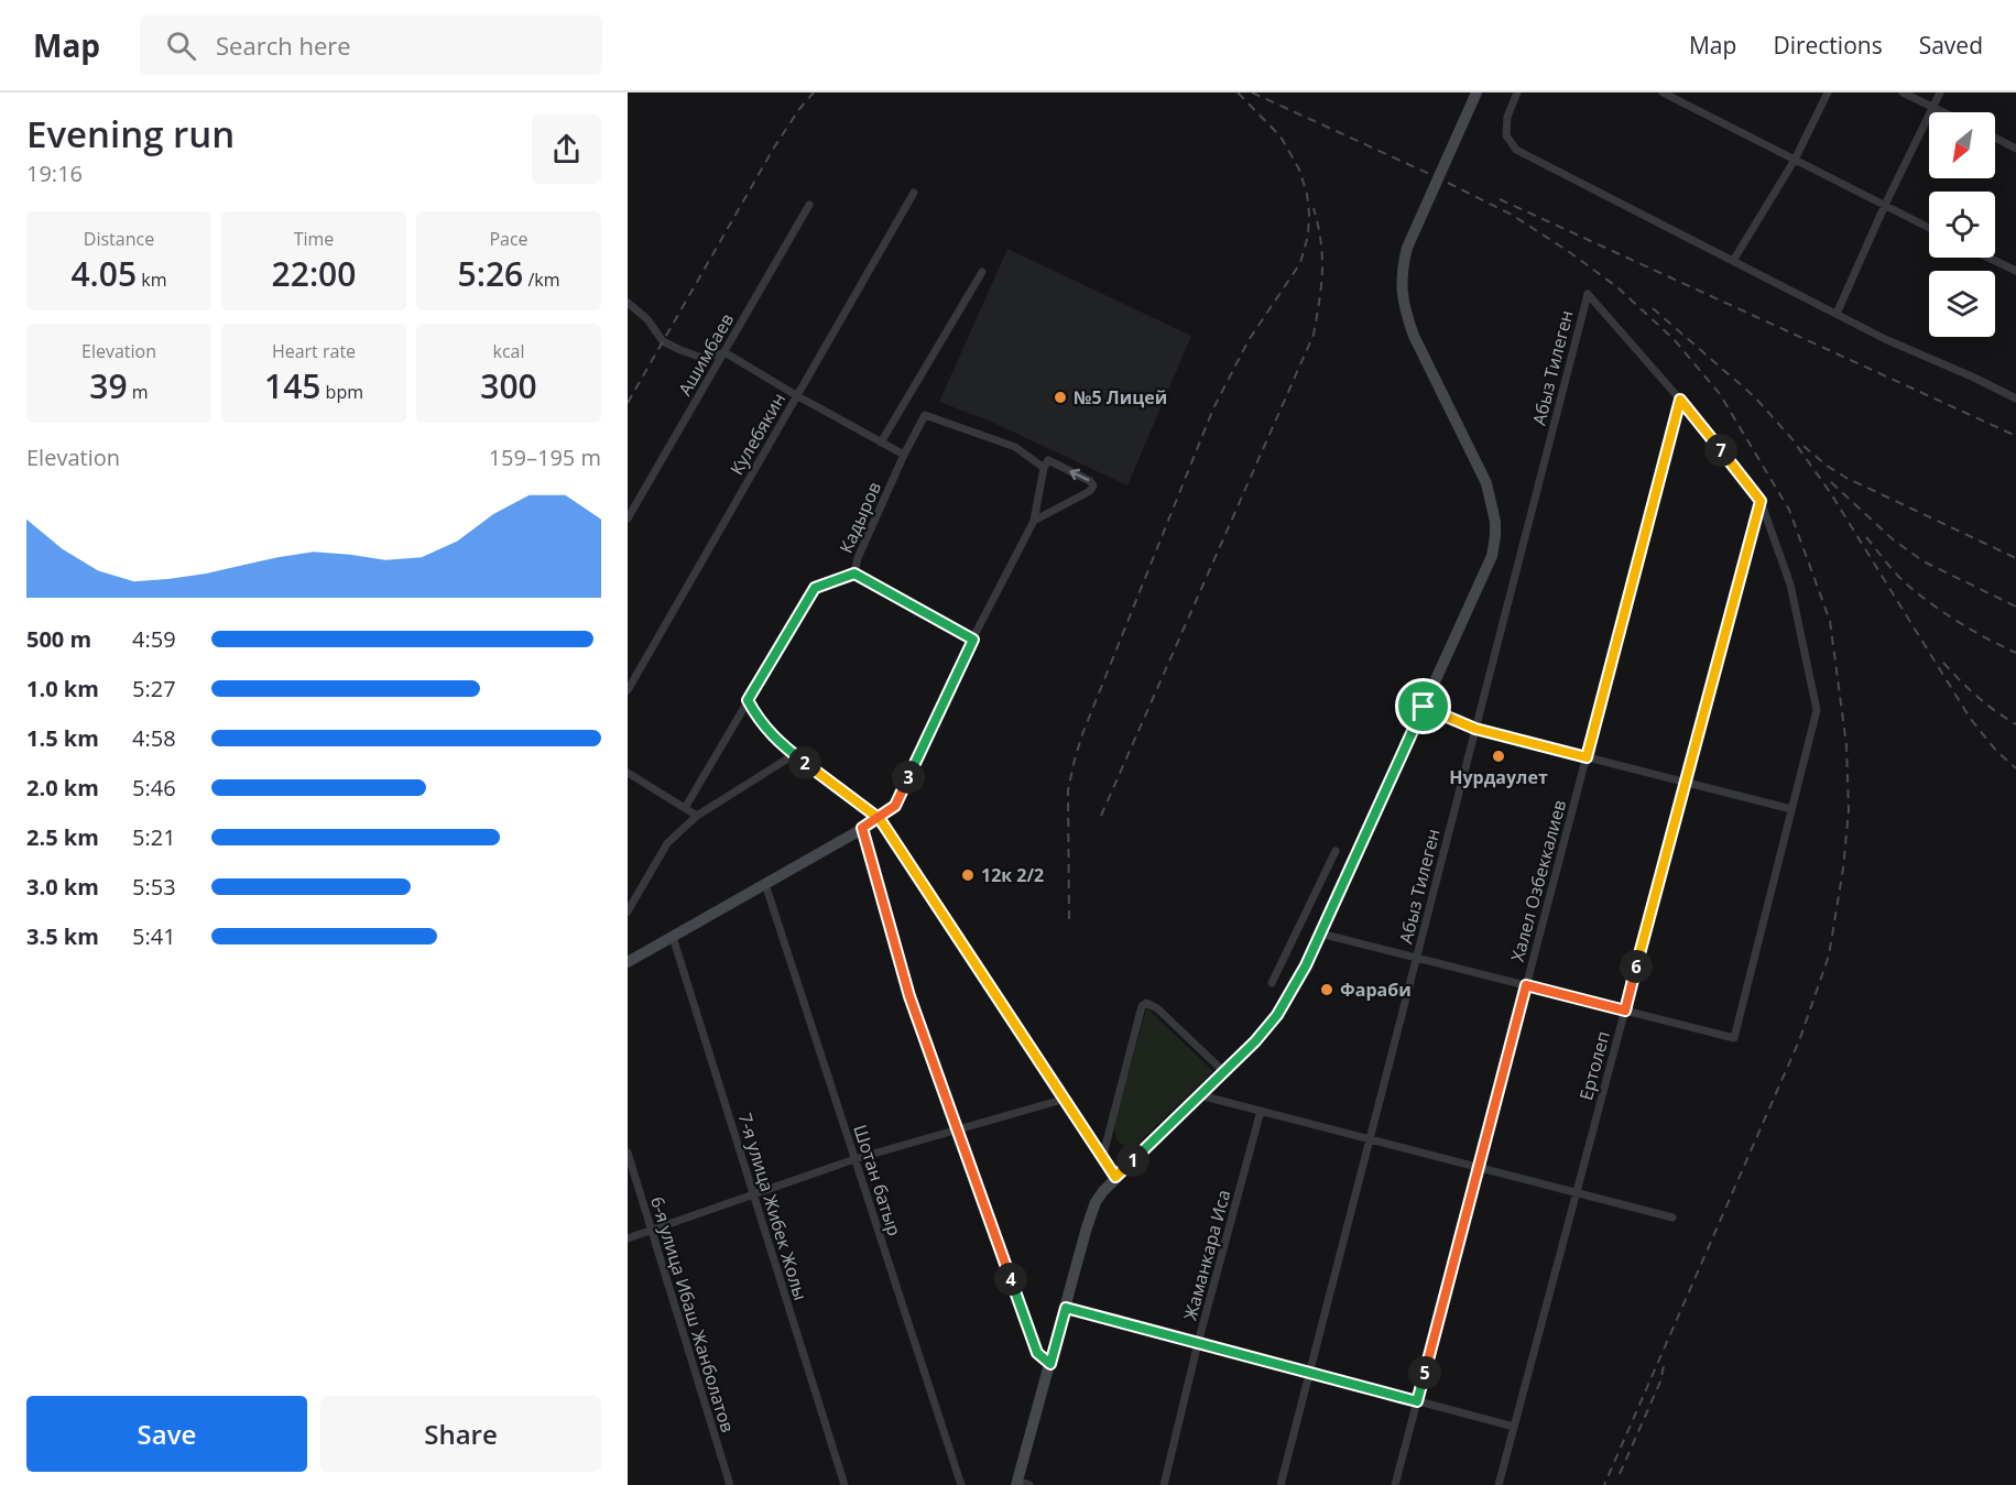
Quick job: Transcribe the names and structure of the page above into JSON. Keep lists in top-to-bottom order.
{
  "streets": {
    "street": [
      "Ашимбаев",
      "Абыз Тилеген",
      "Кулебякин",
      "Кадыров",
      "Халел Озбеккалиев",
      "Ертолеп",
      "Шотан батыр",
      "7-я улица Жибек Жолы",
      "Жаманкара Иса",
      "6-я улица Ибаш Жанболатов"
    ]
  },
  "crossings": [
    ["Абыз Тилеген", "Халел Озбеккалиев"]
  ],
  "places": [
    "№5 Лицей",
    "Нурдаулет",
    "12к 2/2",
    "Фараби"
  ],
  "north": "bottom left",
  "page": {
    "header": "Map",
    "search": "Search here",
    "nav": ["Map", "Directions", "Saved"],
    "heading": ["Evening run", "19:16"],
    "stats": [
      ["Distance", "4.05 km"],
      ["Time", "22:00"],
      ["Pace", "5:26 /km"],
      ["Elevation", "39 m"],
      ["Heart rate", "145 bpm"],
      ["kcal", "300"]
    ],
    "chart": ["Elevation", "159–195 m"],
    "pins": [
      "7",
      "2",
      "3",
      "6",
      "1",
      "4",
      "5"
    ],
    "list": [
      {
        "name": "500 m",
        "note": "4:59"
      },
      {
        "name": "1.0 km",
        "note": "5:27"
      },
      {
        "name": "1.5 km",
        "note": "4:58"
      },
      {
        "name": "2.0 km",
        "note": "5:46"
      },
      {
        "name": "2.5 km",
        "note": "5:21"
      },
      {
        "name": "3.0 km",
        "note": "5:53"
      },
      {
        "name": "3.5 km",
        "note": "5:41"
      }
    ],
    "buttons": ["Save", "Share"]
  }
}
